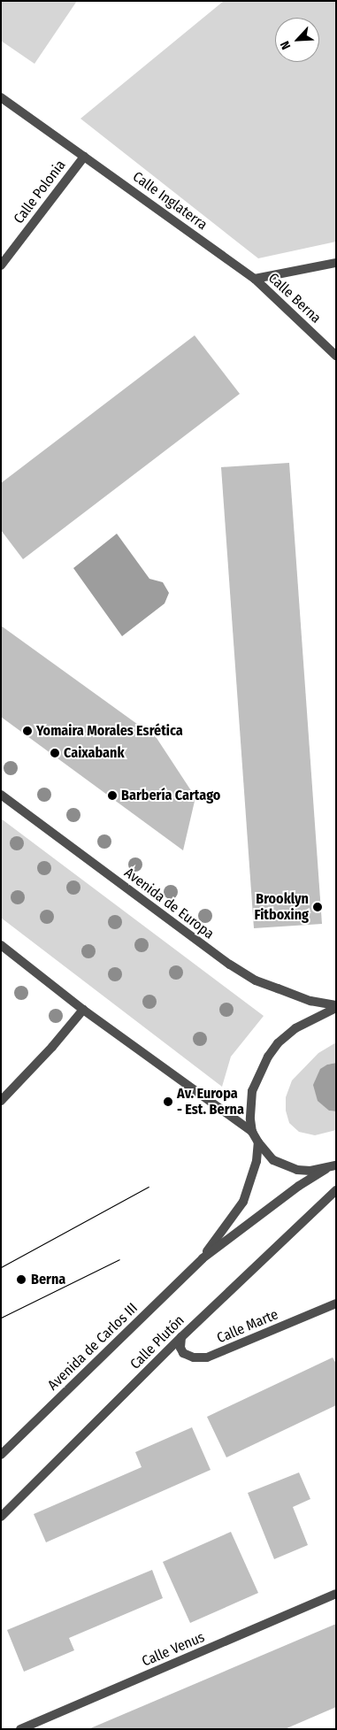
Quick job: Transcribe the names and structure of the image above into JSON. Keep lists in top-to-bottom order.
{
  "streets": {
    "street": [
      "Calle Polonia",
      "Calle Inglaterra",
      "Calle Berna",
      "Avenida de Europa",
      "Calle Marte",
      "Calle Plutón",
      "Avenida de Carlos III",
      "Calle Venus"
    ]
  },
  "crossings": [
    ["Calle Polonia", "Calle Inglaterra"],
    ["Calle Inglaterra", "Calle Berna"],
    ["Calle Marte", "Calle Plutón"]
  ],
  "places": [
    "Yomaira Morales Esrética",
    "Caixabank",
    "Barbería Cartago",
    "Brooklyn Fitboxing",
    "Av. Europa - Est. Berna",
    "Berna"
  ],
  "north": "bottom left"
}
